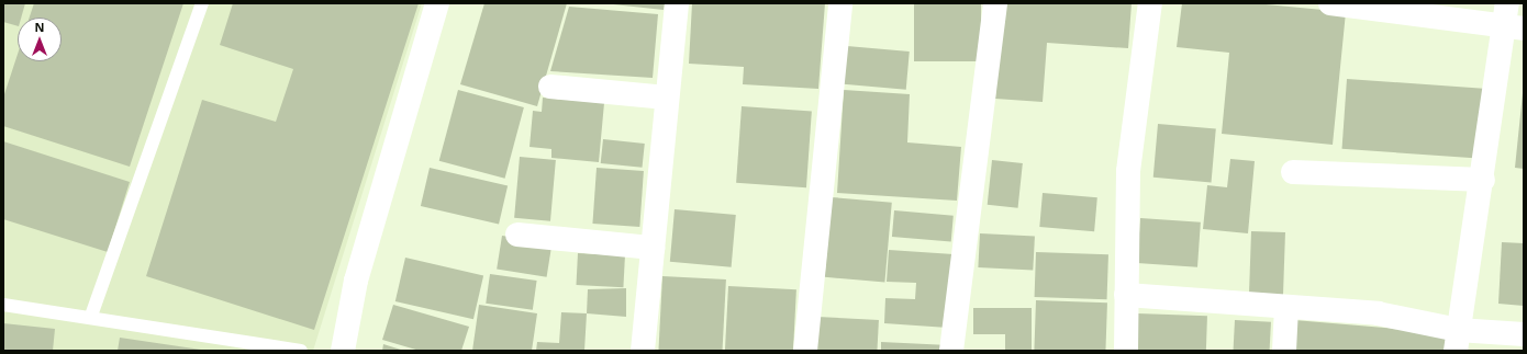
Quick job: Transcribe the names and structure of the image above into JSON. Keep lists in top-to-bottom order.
{
  "north": "top"
}
